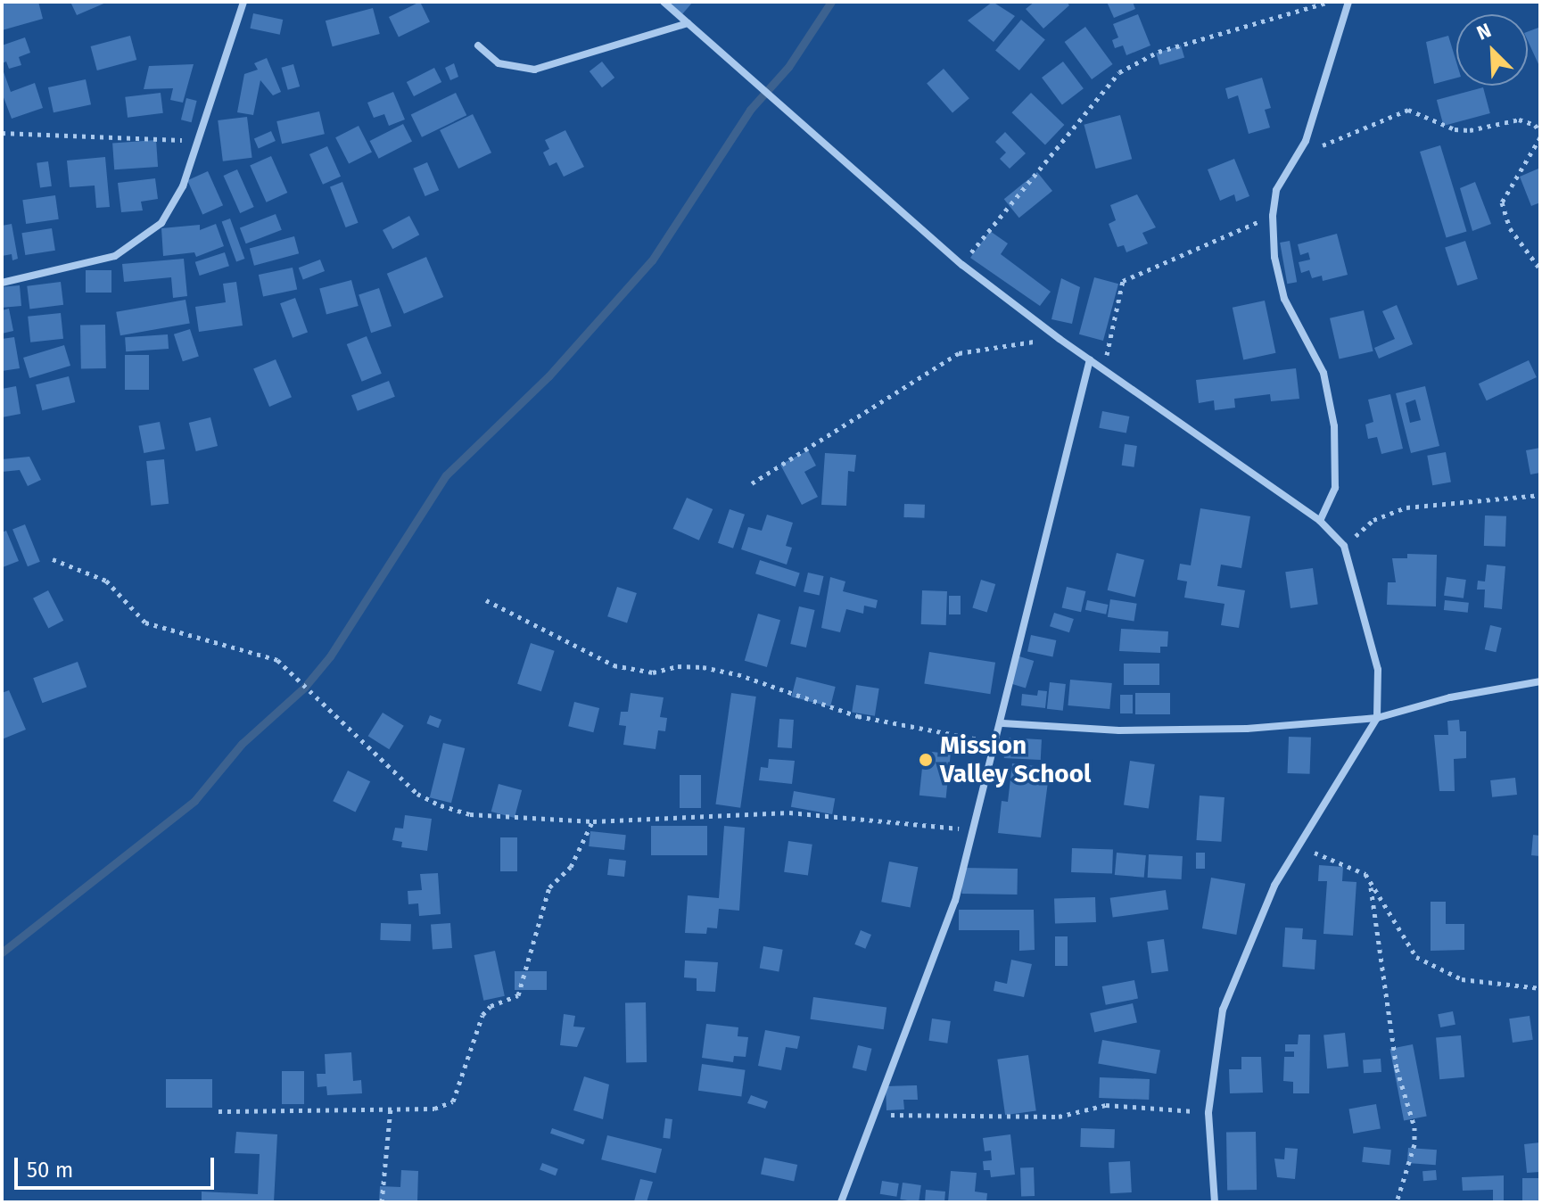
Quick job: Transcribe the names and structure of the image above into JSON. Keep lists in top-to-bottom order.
{
  "places": ["Mission Valley School"],
  "scale_bar": "50 m",
  "north": "top left"
}
